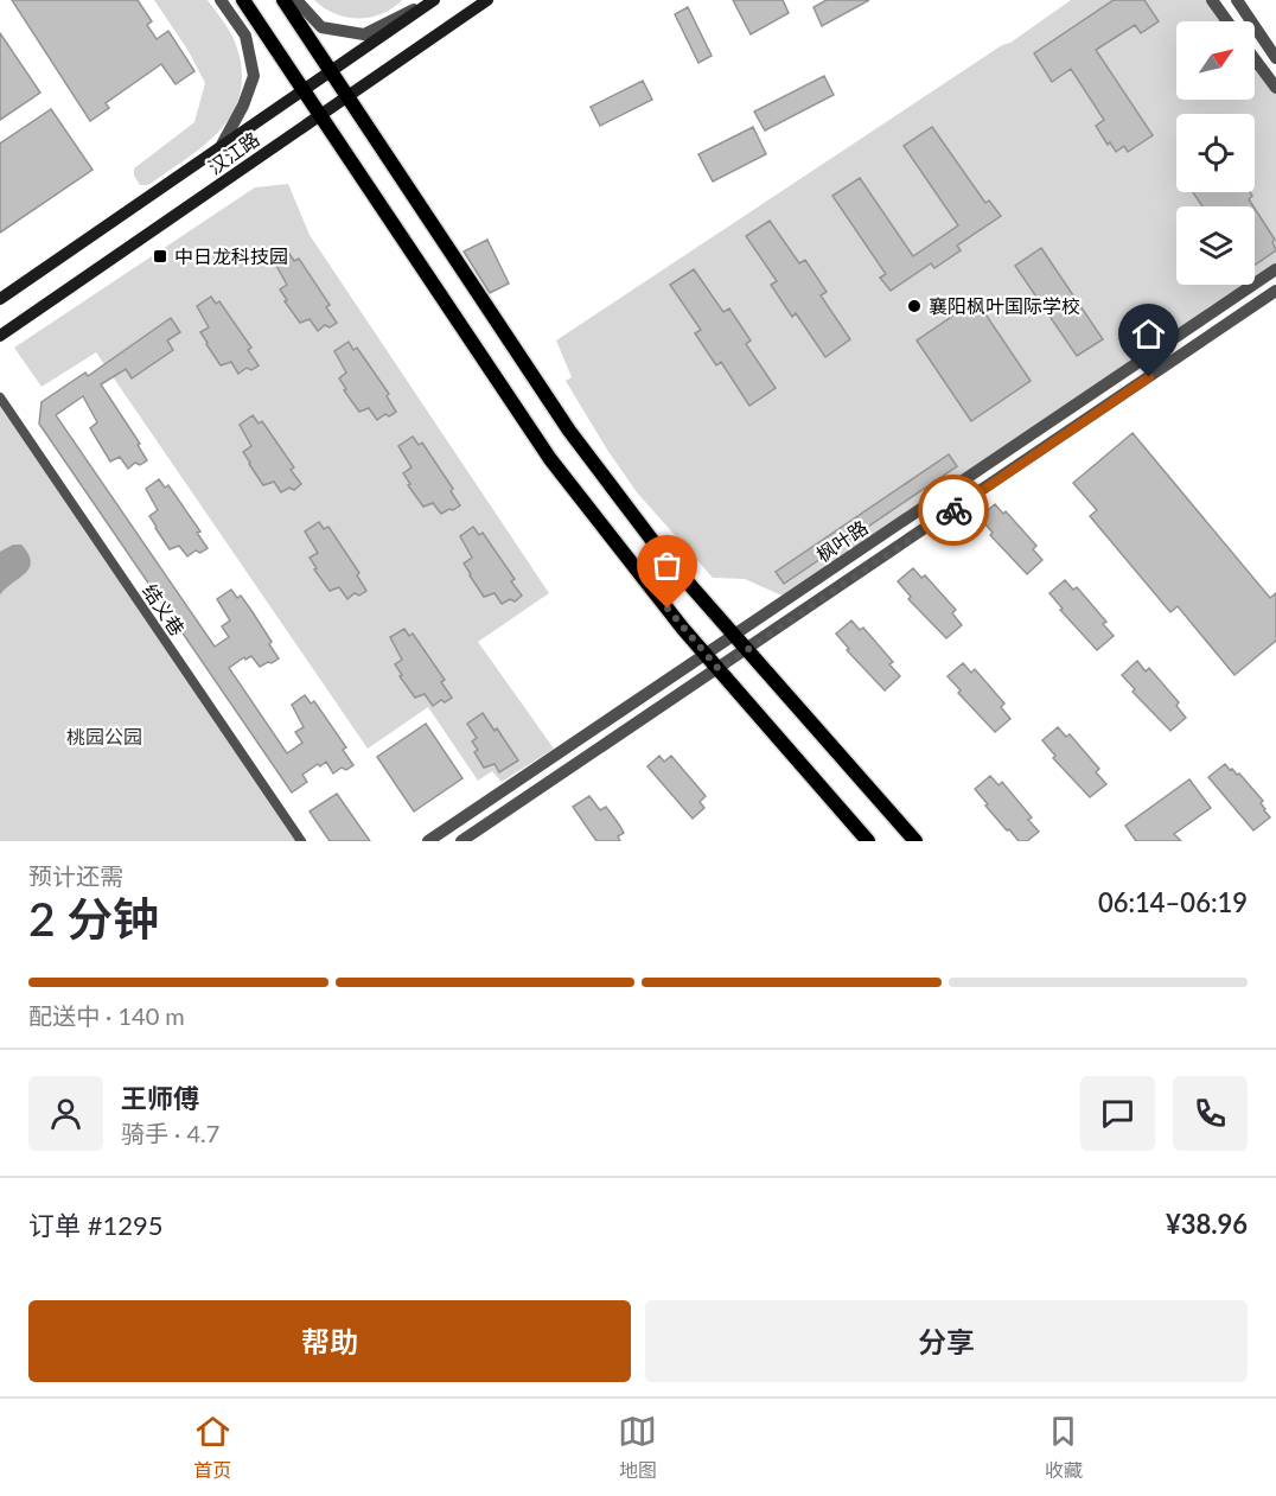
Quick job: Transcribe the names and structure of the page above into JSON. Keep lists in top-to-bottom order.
{
  "streets": {
    "main road": ["汉江路"],
    "street": ["枫叶路", "结义巷"]
  },
  "parks": ["桃园公园"],
  "places": {
    "transit": ["中日龙科技园"],
    "other": ["襄阳枫叶国际学校"]
  },
  "north": "top right",
  "page": {
    "heading": ["2 分钟", "预计还需", "06:14–06:19"],
    "panel": [
      "王师傅",
      "骑手 · 4.7",
      "订单 #1295",
      "¥38.96"
    ],
    "bar": "配送中 · 140 m",
    "buttons": ["帮助", "分享"],
    "tabs": ["首页", "地图", "收藏"]
  }
}
